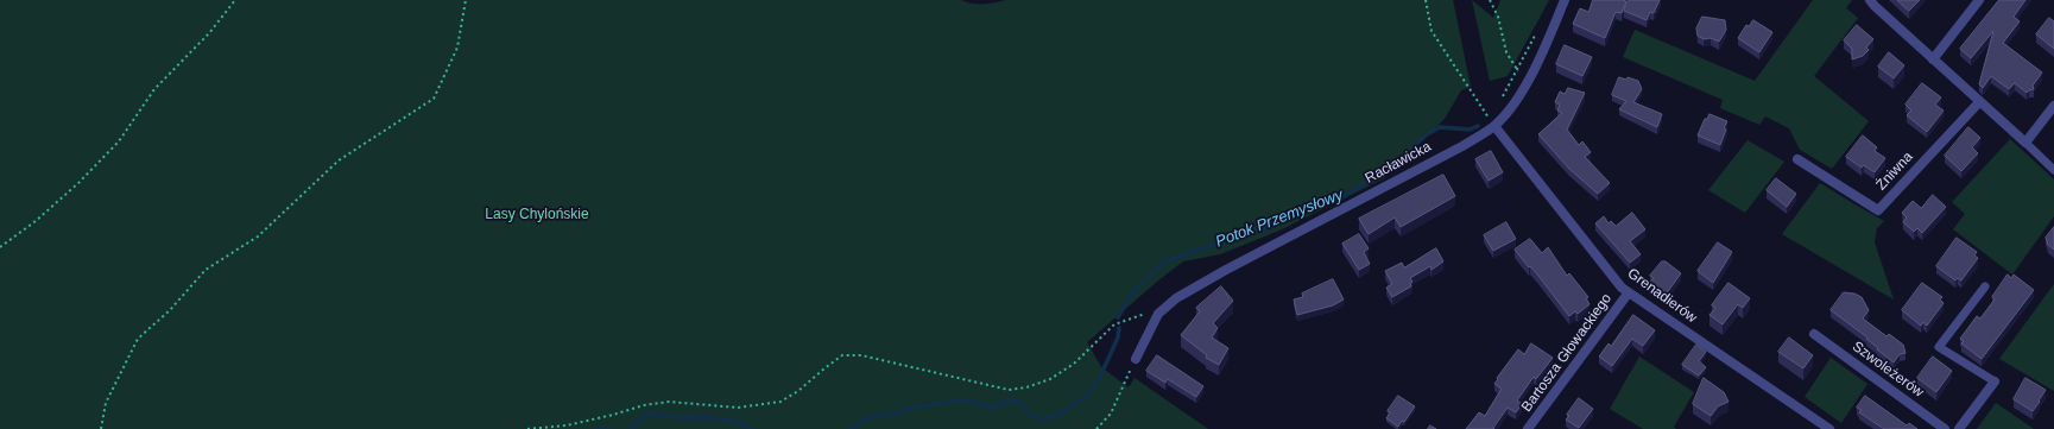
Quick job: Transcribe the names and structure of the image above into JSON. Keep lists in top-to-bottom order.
{
  "streets": {
    "street": [
      "Racławicka",
      "Żniwna",
      "Grenadierów",
      "Bartosza Głowackiego",
      "Szwoleżerów"
    ]
  },
  "crossings": [
    ["Racławicka", "Grenadierów"],
    ["Grenadierów", "Bartosza Głowackiego"]
  ],
  "water": ["Potok Przemysłowy"],
  "parks": ["Lasy Chylońskie"]
}
